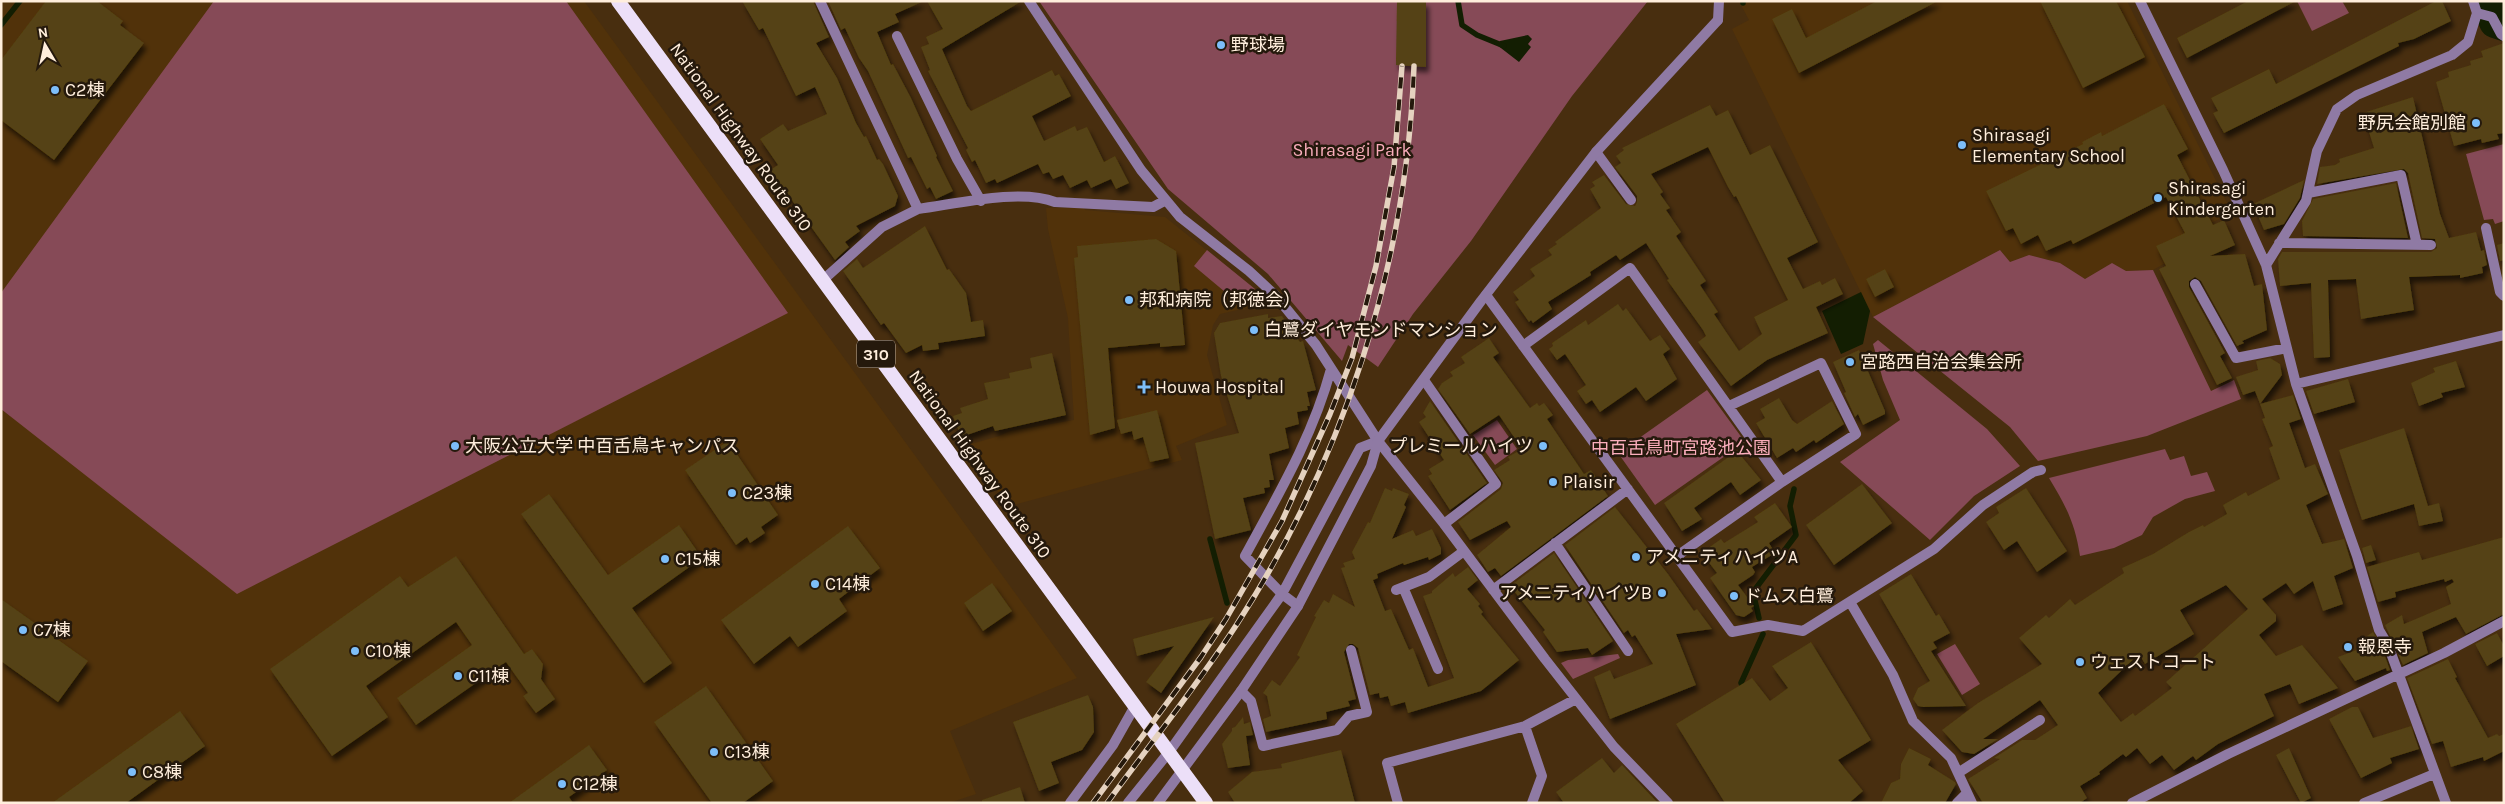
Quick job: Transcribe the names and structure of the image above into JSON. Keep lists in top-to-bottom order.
{
  "streets": {
    "highway": ["National Highway Route 310", "310"]
  },
  "parks": ["Shirasagi Park", "中百舌鳥町宮路池公園"],
  "places": {
    "other": [
      "野球場",
      "C2棟",
      "野尻会館別館",
      "Shirasagi Elementary School",
      "Shirasagi Kindergarten",
      "邦和病院（邦徳会）",
      "白鷺ダイヤモンドマンション",
      "宮路西自治会集会所",
      "大阪公立大学 中百舌鳥キャンパス",
      "プレミールハイツ",
      "Plaisir",
      "C23棟",
      "アメニティハイツA",
      "C15棟",
      "C14棟",
      "アメニティハイツB",
      "ドムス白鷺",
      "C7棟",
      "報恩寺",
      "C10棟",
      "ウェストコート",
      "C11棟",
      "C13棟",
      "C8棟",
      "C12棟"
    ],
    "health": ["Houwa Hospital"]
  },
  "north": "top"
}
